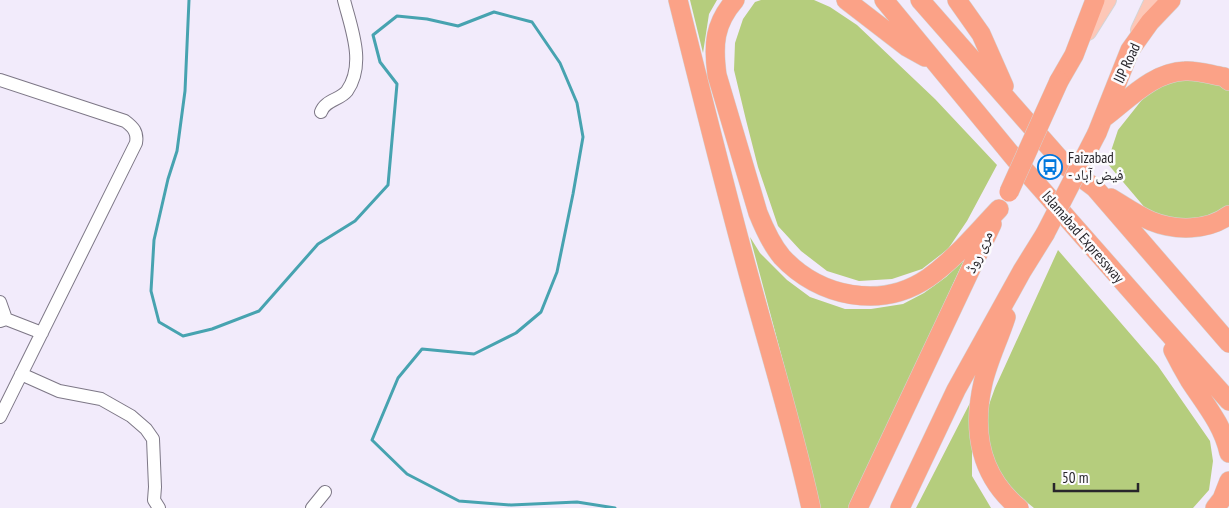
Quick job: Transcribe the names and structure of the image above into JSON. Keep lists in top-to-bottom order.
{
  "streets": {
    "highway": ["IJP Road", "Islamabad Expressway", "مری روڈ"]
  },
  "places": {
    "bus stop": ["Faizabad - فیض آباد"]
  },
  "scale_bar": "50 m"
}
